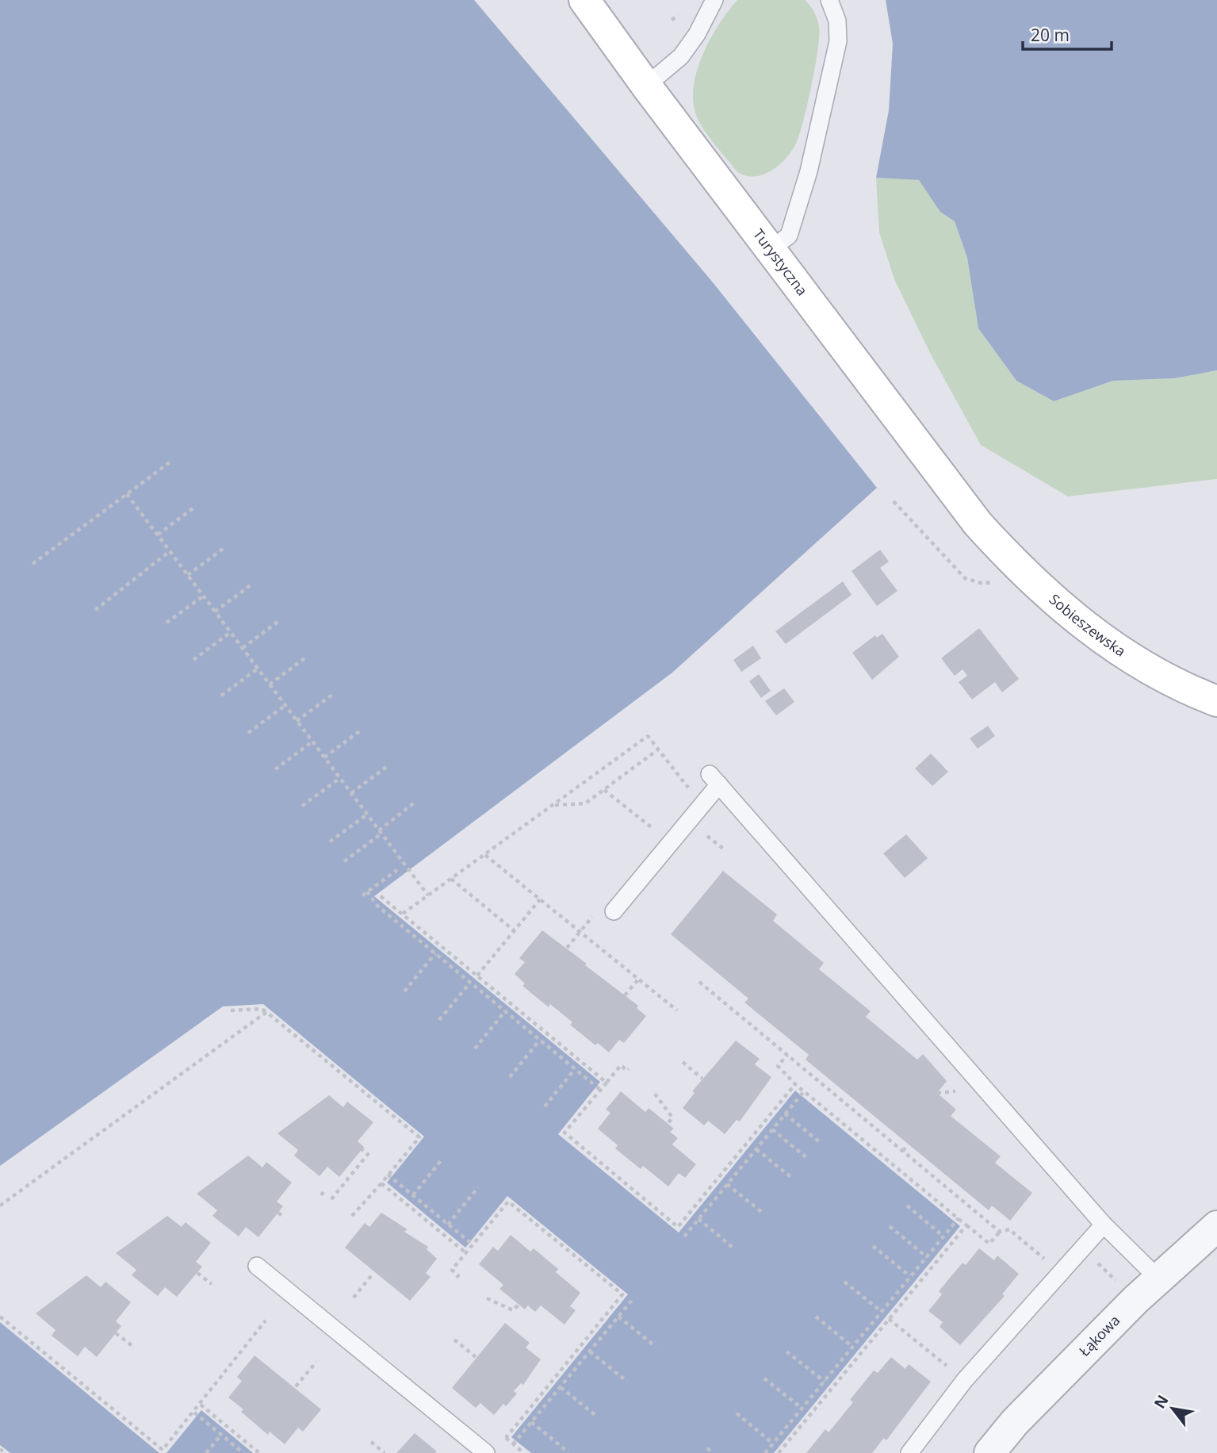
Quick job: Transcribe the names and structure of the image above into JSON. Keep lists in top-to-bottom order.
{
  "streets": {
    "main road": ["Turystyczna", "Sobieszewska"],
    "street": ["Łąkowa"]
  },
  "crossings": [
    ["Turystyczna", "Sobieszewska"]
  ],
  "scale_bar": "20 m",
  "north": "top left"
}
